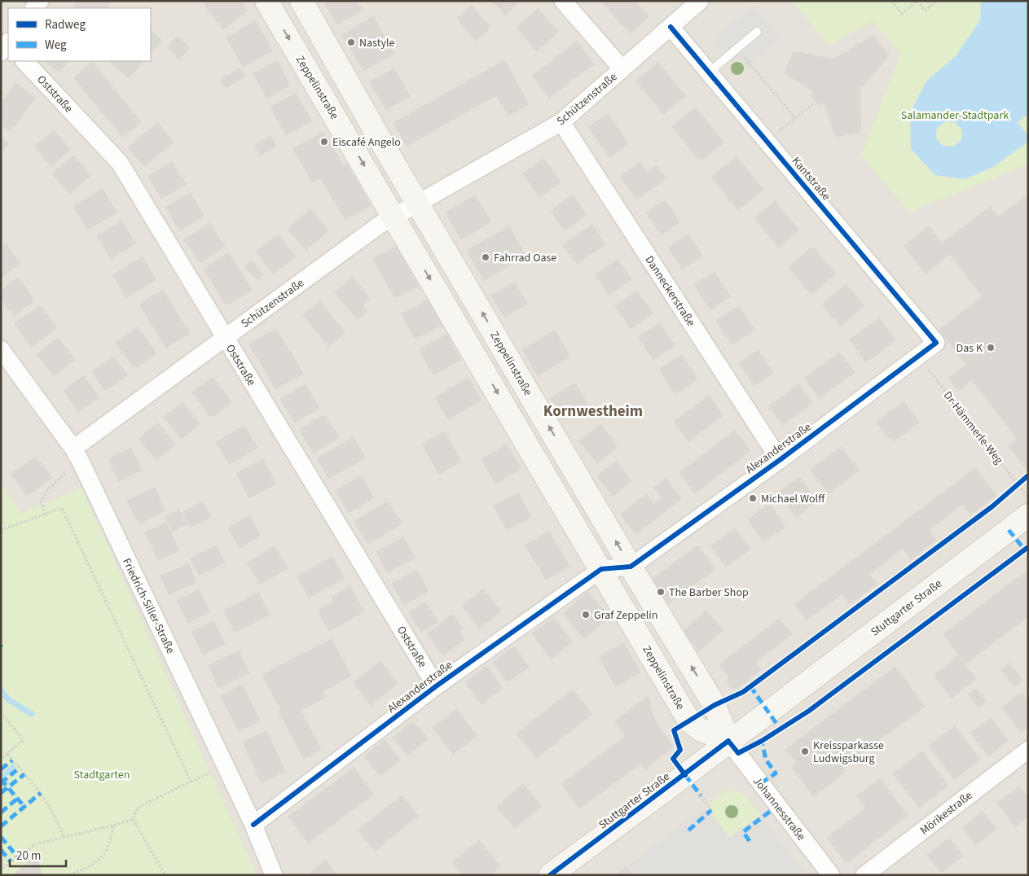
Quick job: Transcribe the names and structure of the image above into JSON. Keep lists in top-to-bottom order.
{
  "streets": {
    "street": [
      "Zeppelinstraße",
      "Oststraße",
      "Schützenstraße",
      "Kantstraße",
      "Danneckerstraße",
      "Alexanderstraße",
      "Friedrich-Siller-Straße",
      "Stuttgarter Straße",
      "Johannesstraße",
      "Mörikestraße"
    ],
    "path": ["Dr-Hämmerle-Weg"]
  },
  "crossings": [
    ["Zeppelinstraße", "Schützenstraße"],
    ["Zeppelinstraße", "Alexanderstraße"],
    ["Zeppelinstraße", "Stuttgarter Straße"],
    ["Zeppelinstraße", "Johannesstraße"],
    ["Oststraße", "Schützenstraße"],
    ["Oststraße", "Alexanderstraße"],
    ["Schützenstraße", "Kantstraße"],
    ["Schützenstraße", "Danneckerstraße"],
    ["Schützenstraße", "Friedrich-Siller-Straße"],
    ["Kantstraße", "Alexanderstraße"],
    ["Danneckerstraße", "Alexanderstraße"],
    ["Dr-Hämmerle-Weg", "Alexanderstraße"],
    ["Alexanderstraße", "Friedrich-Siller-Straße"],
    ["Stuttgarter Straße", "Johannesstraße"]
  ],
  "districts": ["Kornwestheim"],
  "parks": ["Salamander-Stadtpark", "Stadtgarten"],
  "places": [
    "Nastyle",
    "Eiscafé Angelo",
    "Fahrrad Oase",
    "Das K",
    "Michael Wolff",
    "The Barber Shop",
    "Graf Zeppelin",
    "Kreissparkasse Ludwigsburg"
  ],
  "legend": ["Radweg", "Weg"],
  "scale_bar": "20 m"
}
